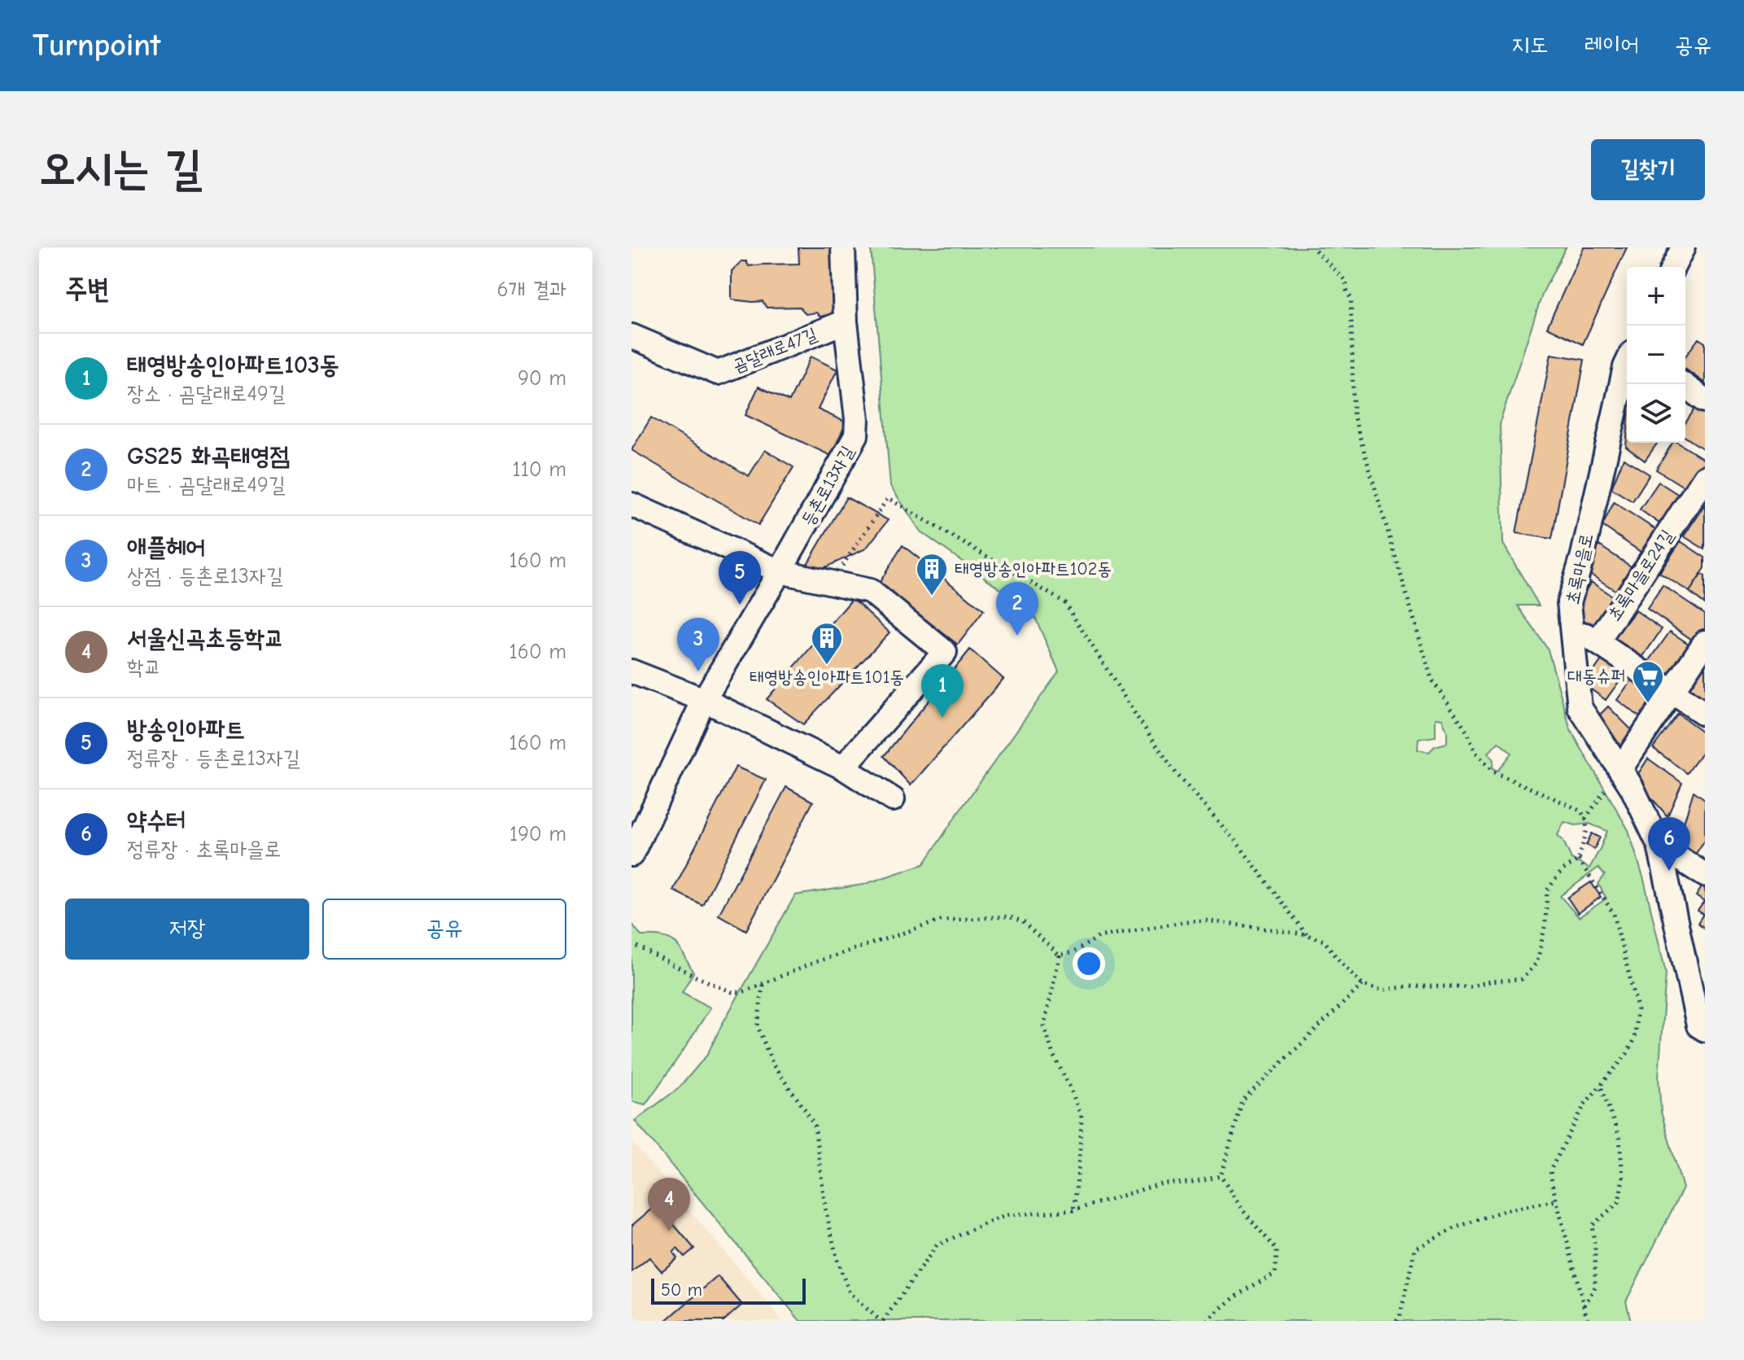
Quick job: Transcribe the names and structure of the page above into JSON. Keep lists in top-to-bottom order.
{
  "streets": {
    "street": [
      "곰달래로47길",
      "등촌로13자길",
      "초록마을로",
      "초록마을로24길"
    ]
  },
  "crossings": [
    ["곰달래로47길", "등촌로13자길"]
  ],
  "places": {
    "building": ["태영방송인아파트102동", "태영방송인아파트101동"],
    "supermarket": ["대동슈퍼"]
  },
  "scale_bar": "50 m",
  "page": {
    "header": "Turnpoint",
    "nav": ["지도", "레이어", "공유"],
    "buttons": [
      "길찾기",
      ["저장", "공유"]
    ],
    "title": "오시는 길",
    "heading": ["주변", "6개 결과"],
    "map_buttons": ["+", "−"],
    "list": [
      {
        "mark": "1",
        "name": "태영방송인아파트103동",
        "note": "장소 · 곰달래로49길",
        "value": "90 m"
      },
      {
        "mark": "2",
        "name": "GS25 화곡태영점",
        "note": "마트 · 곰달래로49길",
        "value": "110 m"
      },
      {
        "mark": "3",
        "name": "애플헤어",
        "note": "상점 · 등촌로13자길",
        "value": "160 m"
      },
      {
        "mark": "4",
        "name": "서울신곡초등학교",
        "note": "학교",
        "value": "160 m"
      },
      {
        "mark": "5",
        "name": "방송인아파트",
        "note": "정류장 · 등촌로13자길",
        "value": "160 m"
      },
      {
        "mark": "6",
        "name": "약수터",
        "note": "정류장 · 초록마을로",
        "value": "190 m"
      }
    ],
    "pins": [
      "5",
      "2",
      "3",
      "1",
      "6",
      "4"
    ],
    "scale": "50 m"
  }
}
